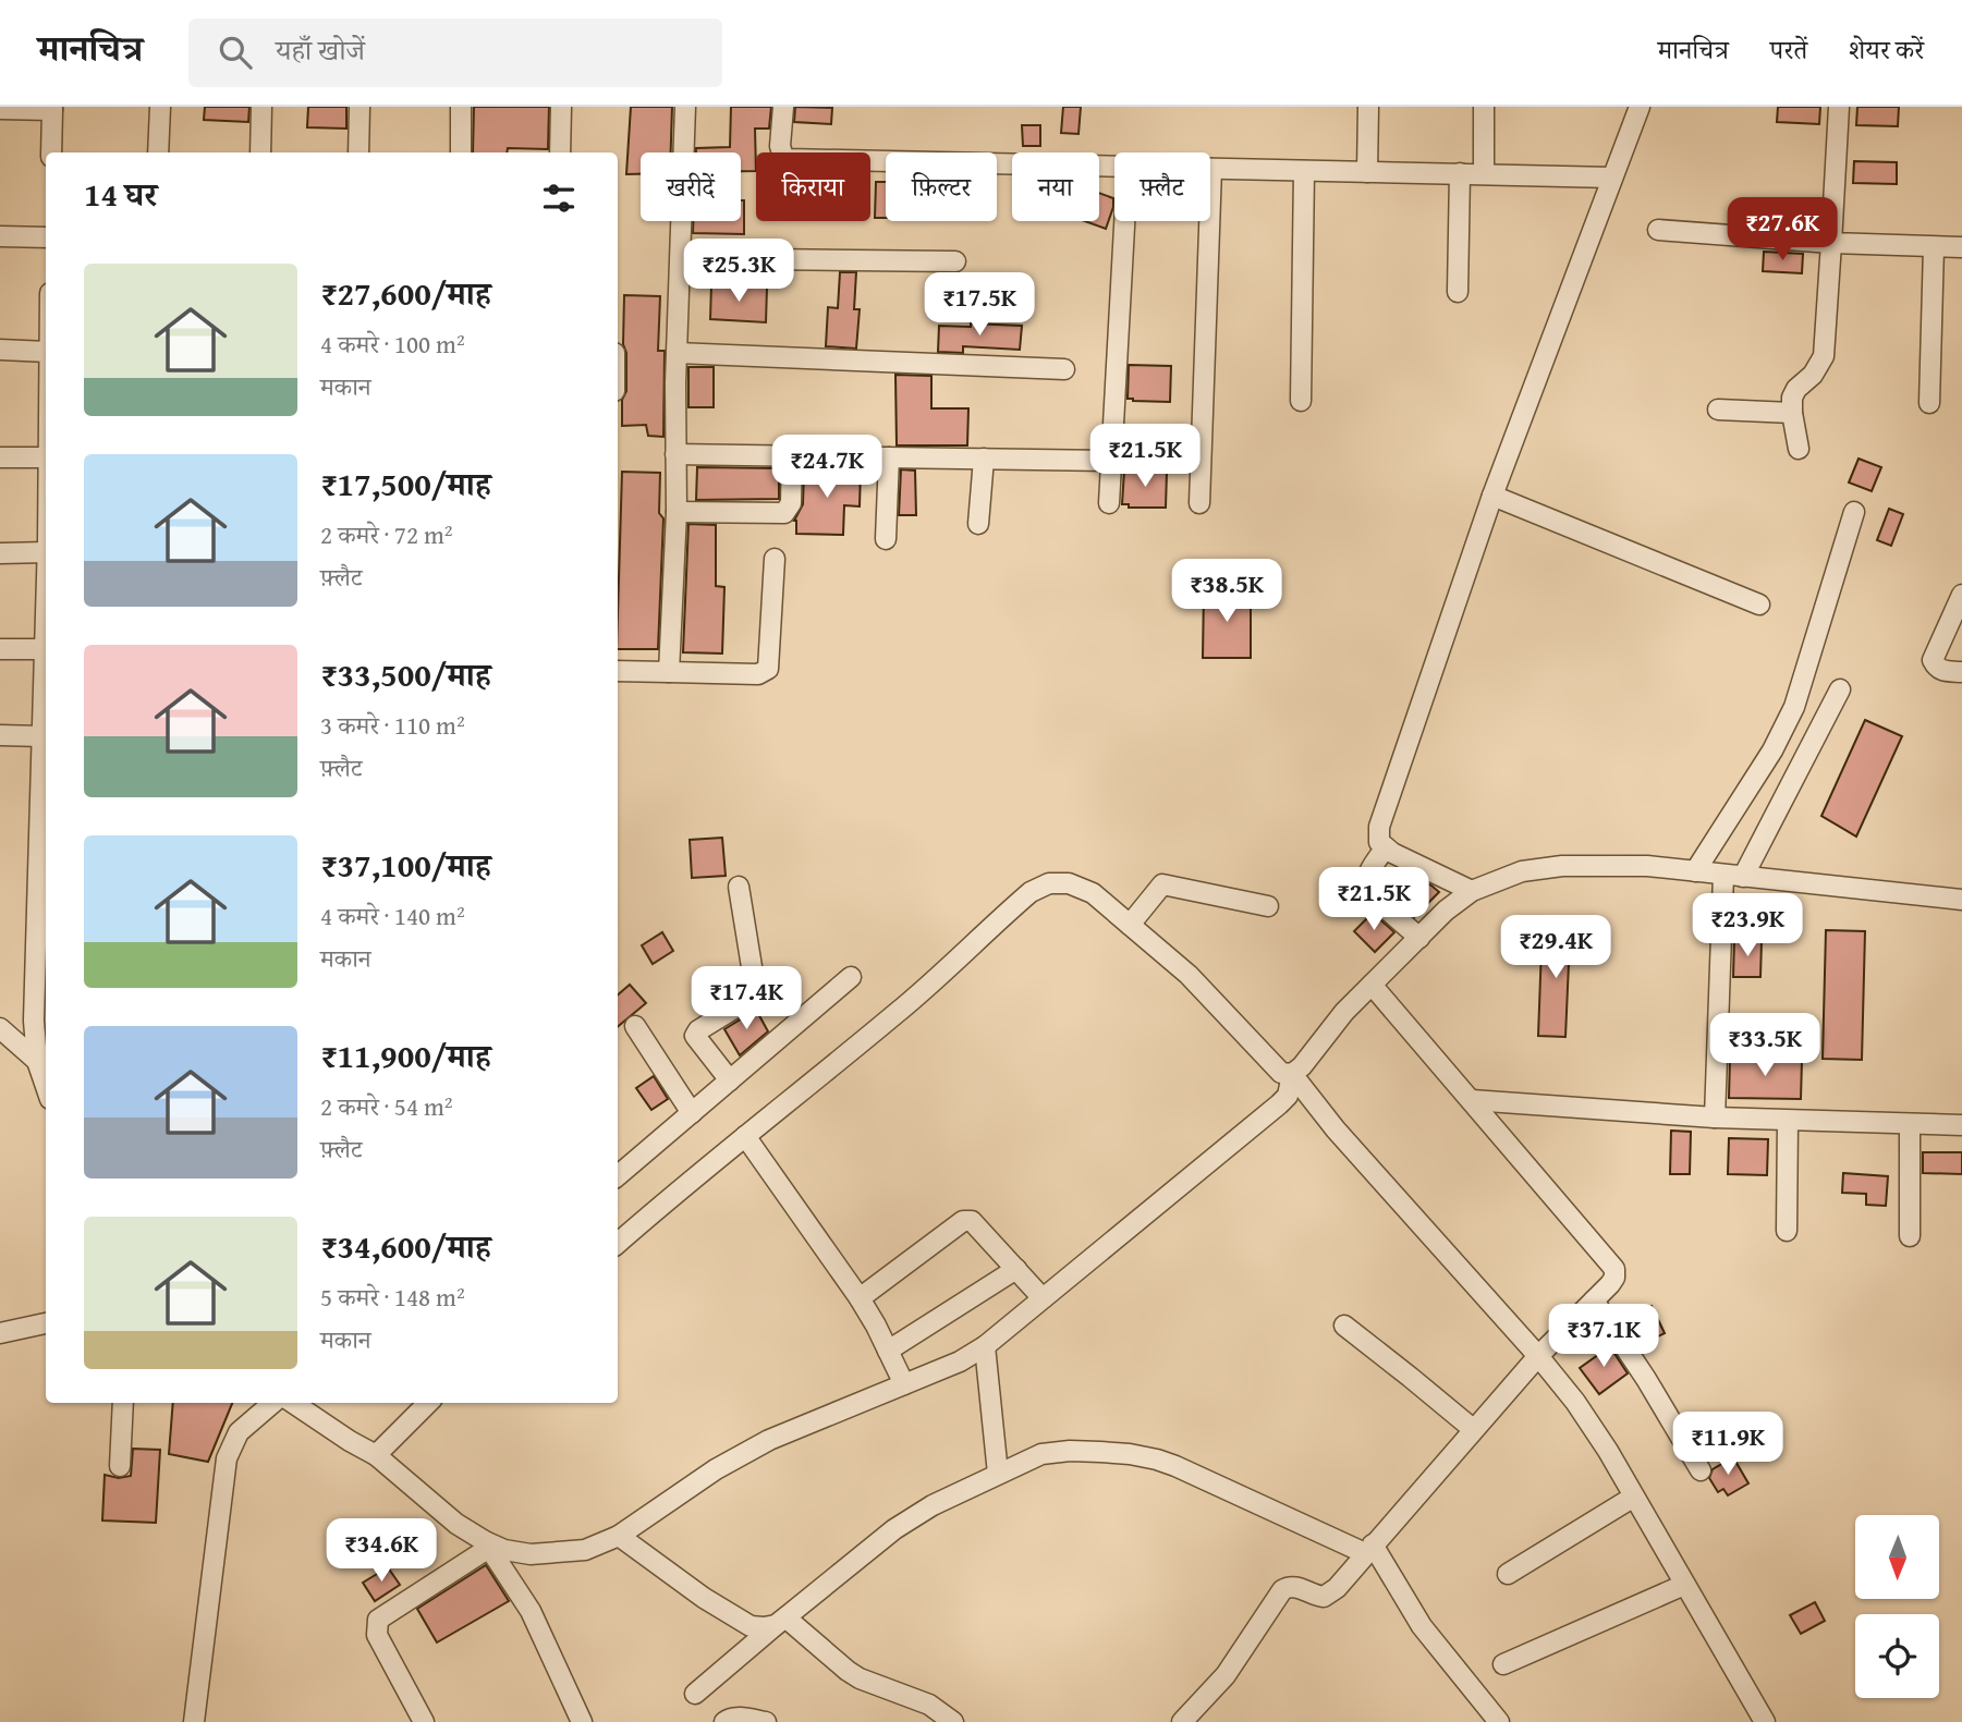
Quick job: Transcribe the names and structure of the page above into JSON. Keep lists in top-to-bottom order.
{
  "north": "bottom",
  "page": {
    "header": "मानचित्र",
    "search": "यहाँ खोजें",
    "nav": ["मानचित्र", "परतें", "शेयर करें"],
    "chip": [
      "खरीदें",
      "किराया",
      "फ़िल्टर",
      "नया",
      "फ़्लैट"
    ],
    "heading": "14 घर",
    "price": [
      "₹27.6K",
      "₹25.3K",
      "₹17.5K",
      "₹21.5K",
      "₹24.7K",
      "₹38.5K",
      "₹21.5K",
      "₹23.9K",
      "₹29.4K",
      "₹17.4K",
      "₹33.5K",
      "₹37.1K",
      "₹11.9K",
      "₹34.6K"
    ],
    "list": [
      {
        "name": "₹27,600/माह",
        "note": "4 कमरे · 100 m² · मकान"
      },
      {
        "name": "₹17,500/माह",
        "note": "2 कमरे · 72 m² · फ़्लैट"
      },
      {
        "name": "₹33,500/माह",
        "note": "3 कमरे · 110 m² · फ़्लैट"
      },
      {
        "name": "₹37,100/माह",
        "note": "4 कमरे · 140 m² · मकान"
      },
      {
        "name": "₹11,900/माह",
        "note": "2 कमरे · 54 m² · फ़्लैट"
      },
      {
        "name": "₹34,600/माह",
        "note": "5 कमरे · 148 m² · मकान"
      }
    ]
  }
}
